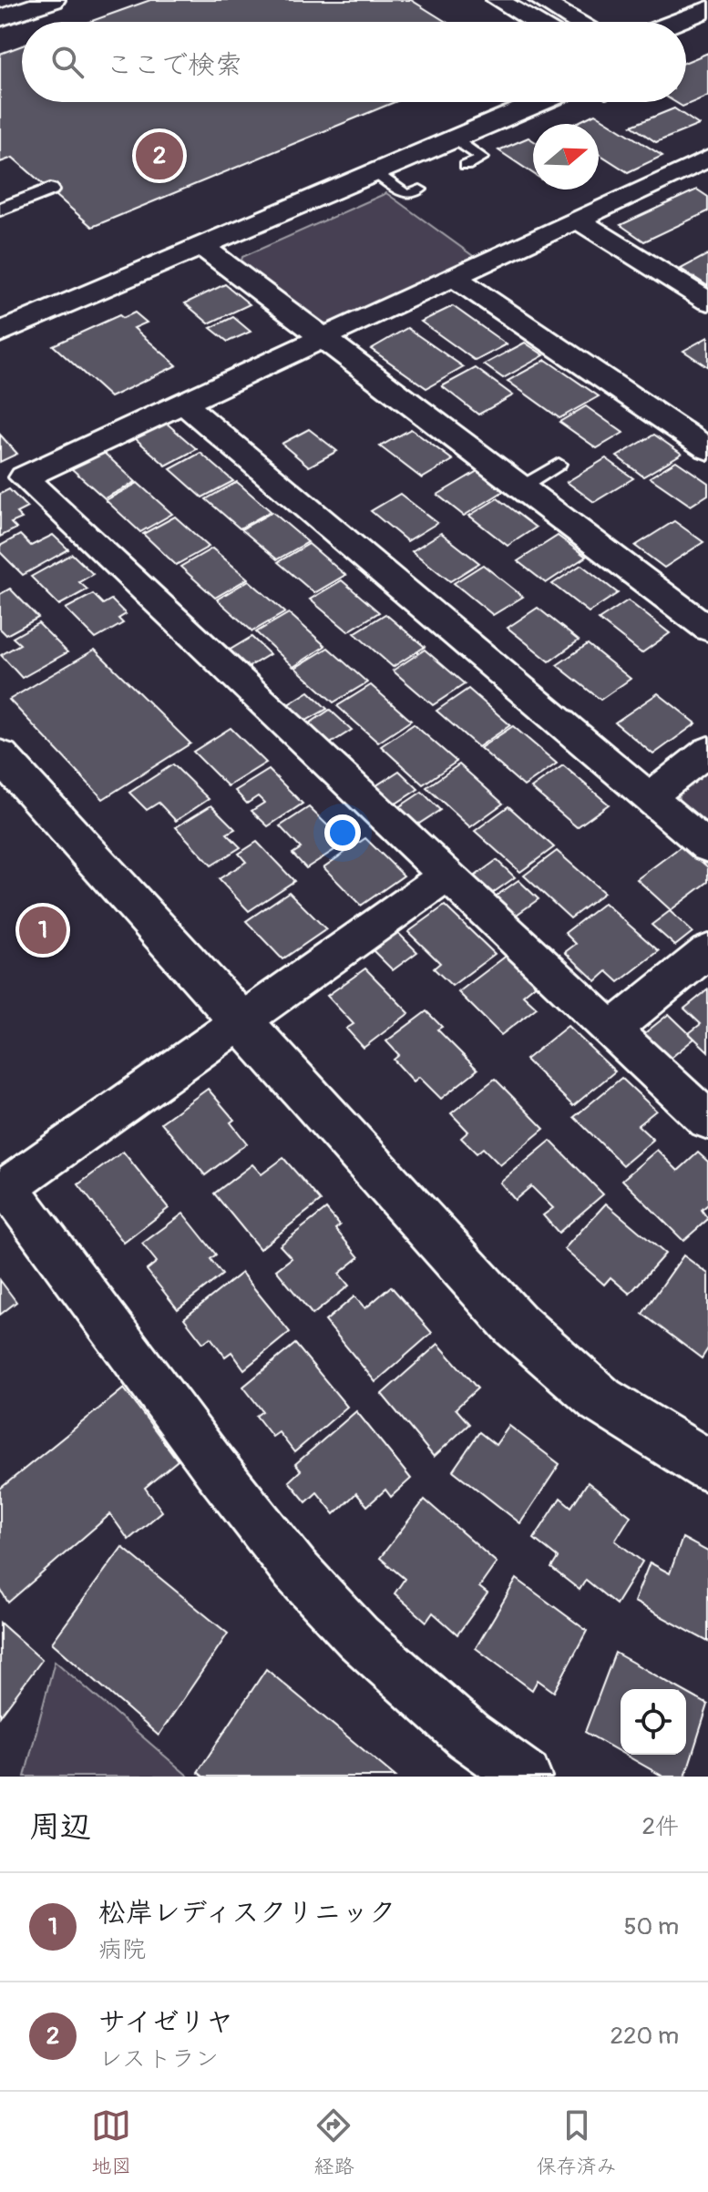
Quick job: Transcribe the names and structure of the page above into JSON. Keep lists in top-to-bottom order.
{
  "north": "right",
  "page": {
    "search": "ここで検索",
    "pins": ["2", "1"],
    "heading": ["周辺", "2件"],
    "list": [
      {
        "mark": "1",
        "name": "松岸レディスクリニック",
        "note": "病院",
        "value": "50 m"
      },
      {
        "mark": "2",
        "name": "サイゼリヤ",
        "note": "レストラン",
        "value": "220 m"
      }
    ],
    "nav": ["地図", "経路", "保存済み"]
  }
}
